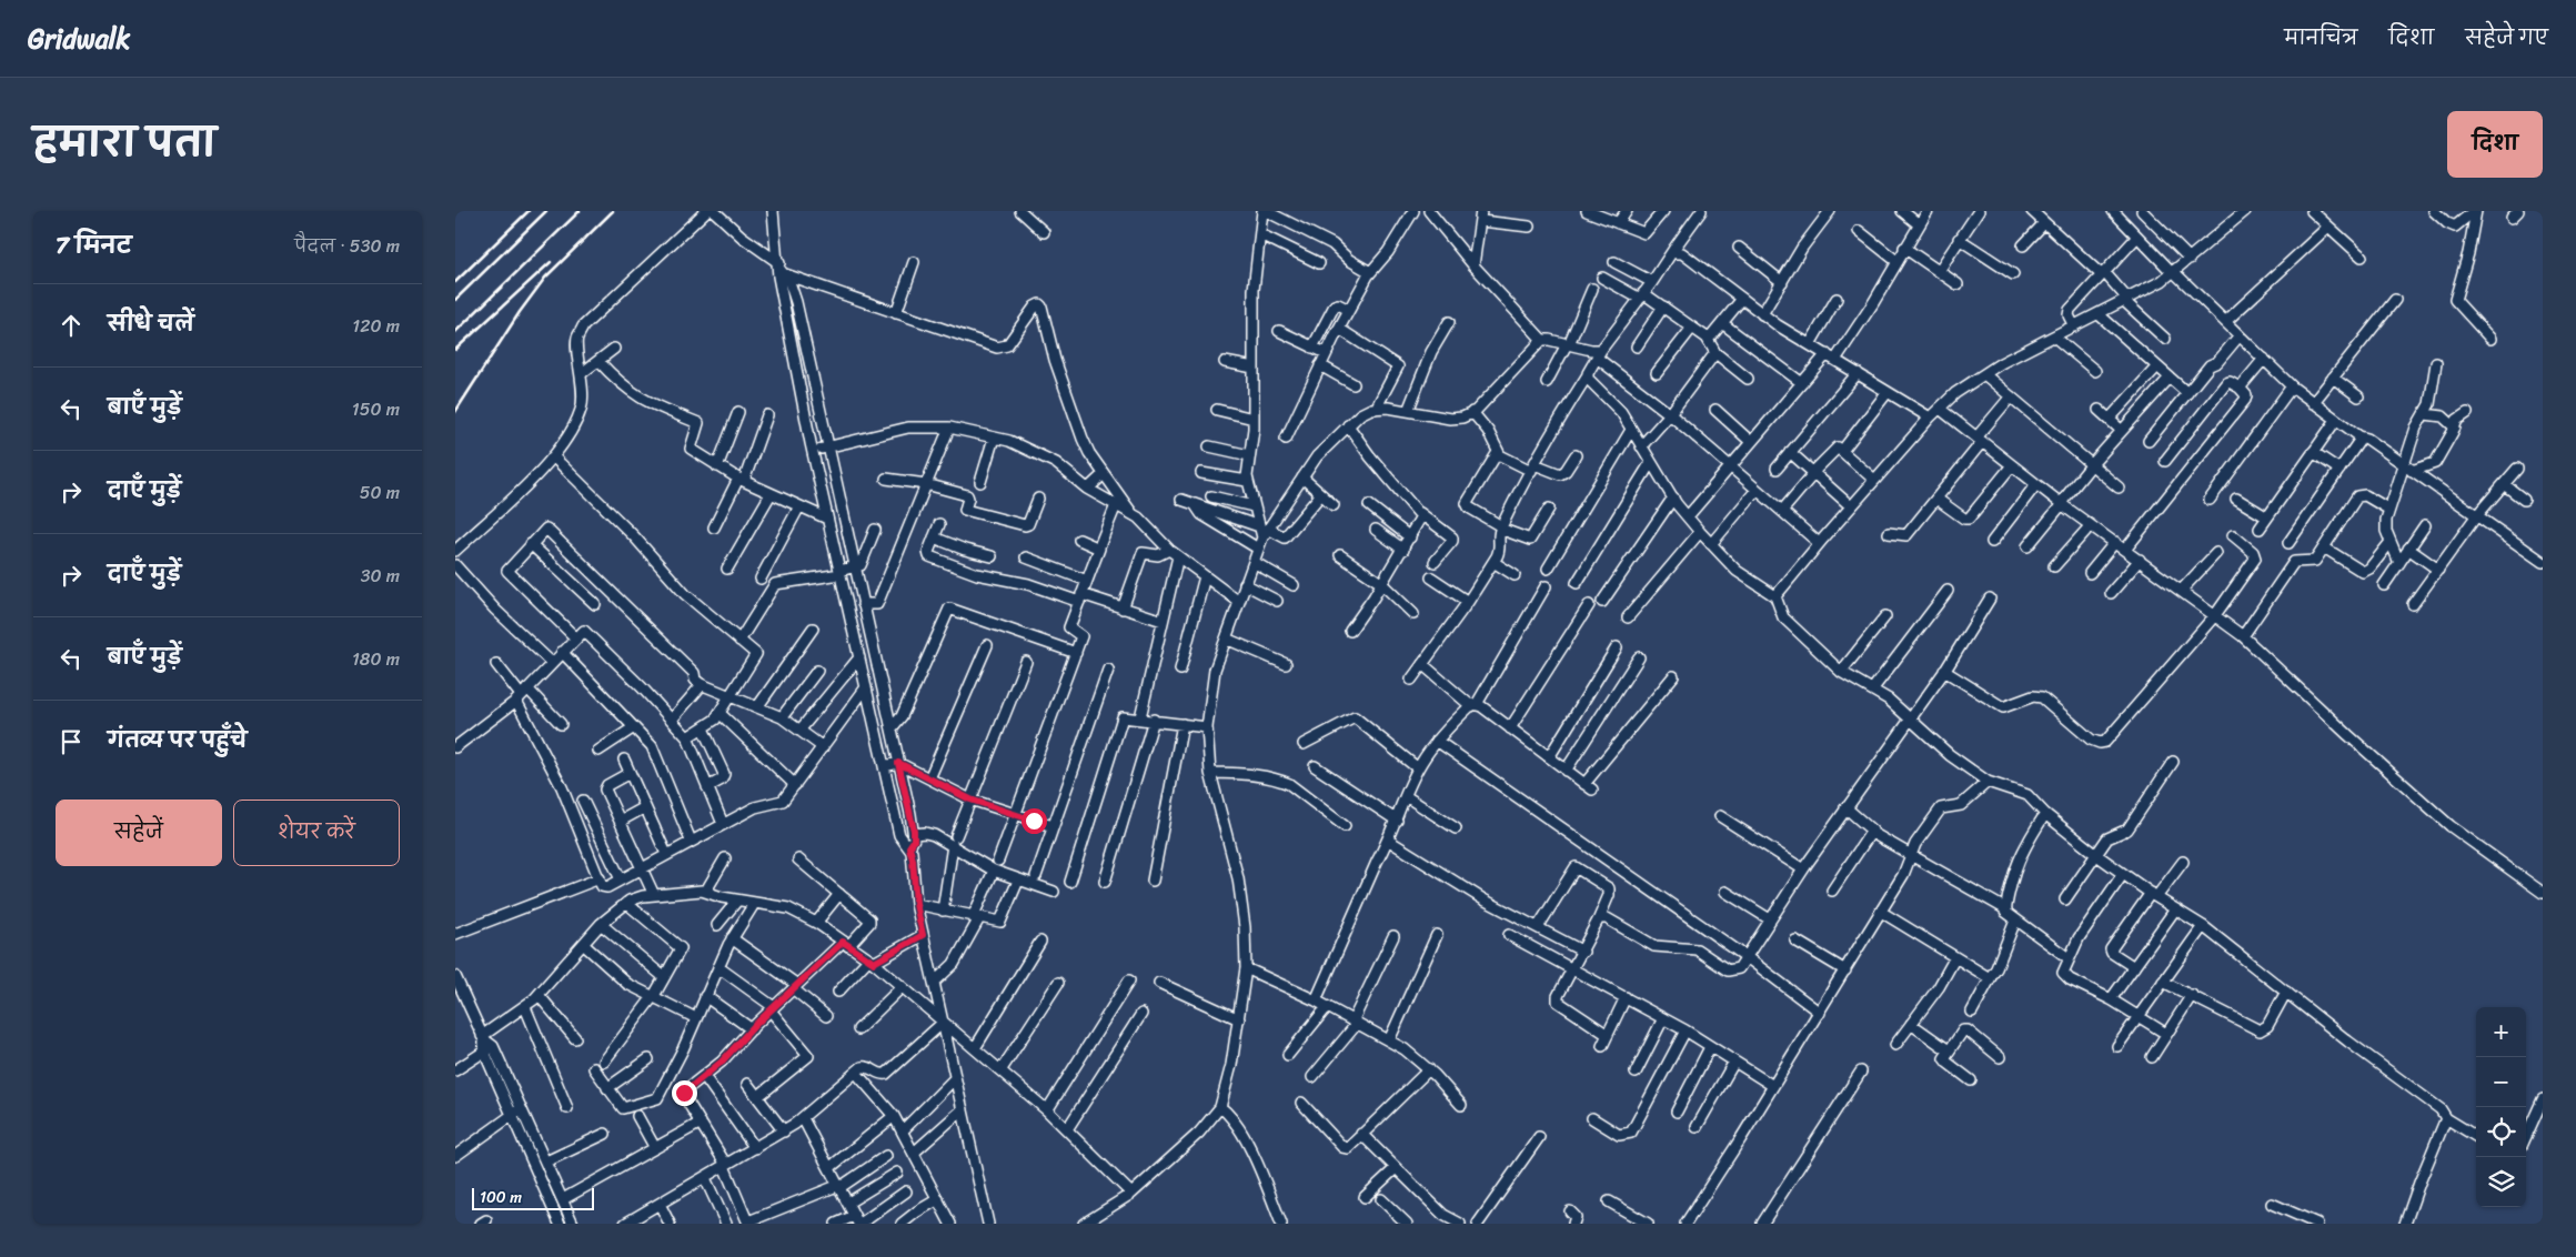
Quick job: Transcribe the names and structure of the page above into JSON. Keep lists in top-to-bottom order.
{
  "scale_bar": "100 m",
  "page": {
    "header": "Gridwalk",
    "nav": ["मानचित्र", "दिशा", "सहेजे गए"],
    "title": "हमारा पता",
    "buttons": [
      "दिशा",
      ["सहेजें", "शेयर करें"]
    ],
    "heading": ["7 मिनट", "पैदल · 530 m"],
    "list": [
      ["सीधे चलें", "120 m"],
      ["बाएँ मुड़ें", "150 m"],
      ["दाएँ मुड़ें", "50 m"],
      ["दाएँ मुड़ें", "30 m"],
      ["बाएँ मुड़ें", "180 m"],
      "गंतव्य पर पहुँचे"
    ],
    "map_buttons": ["+", "−"],
    "scale": "100 m"
  }
}
